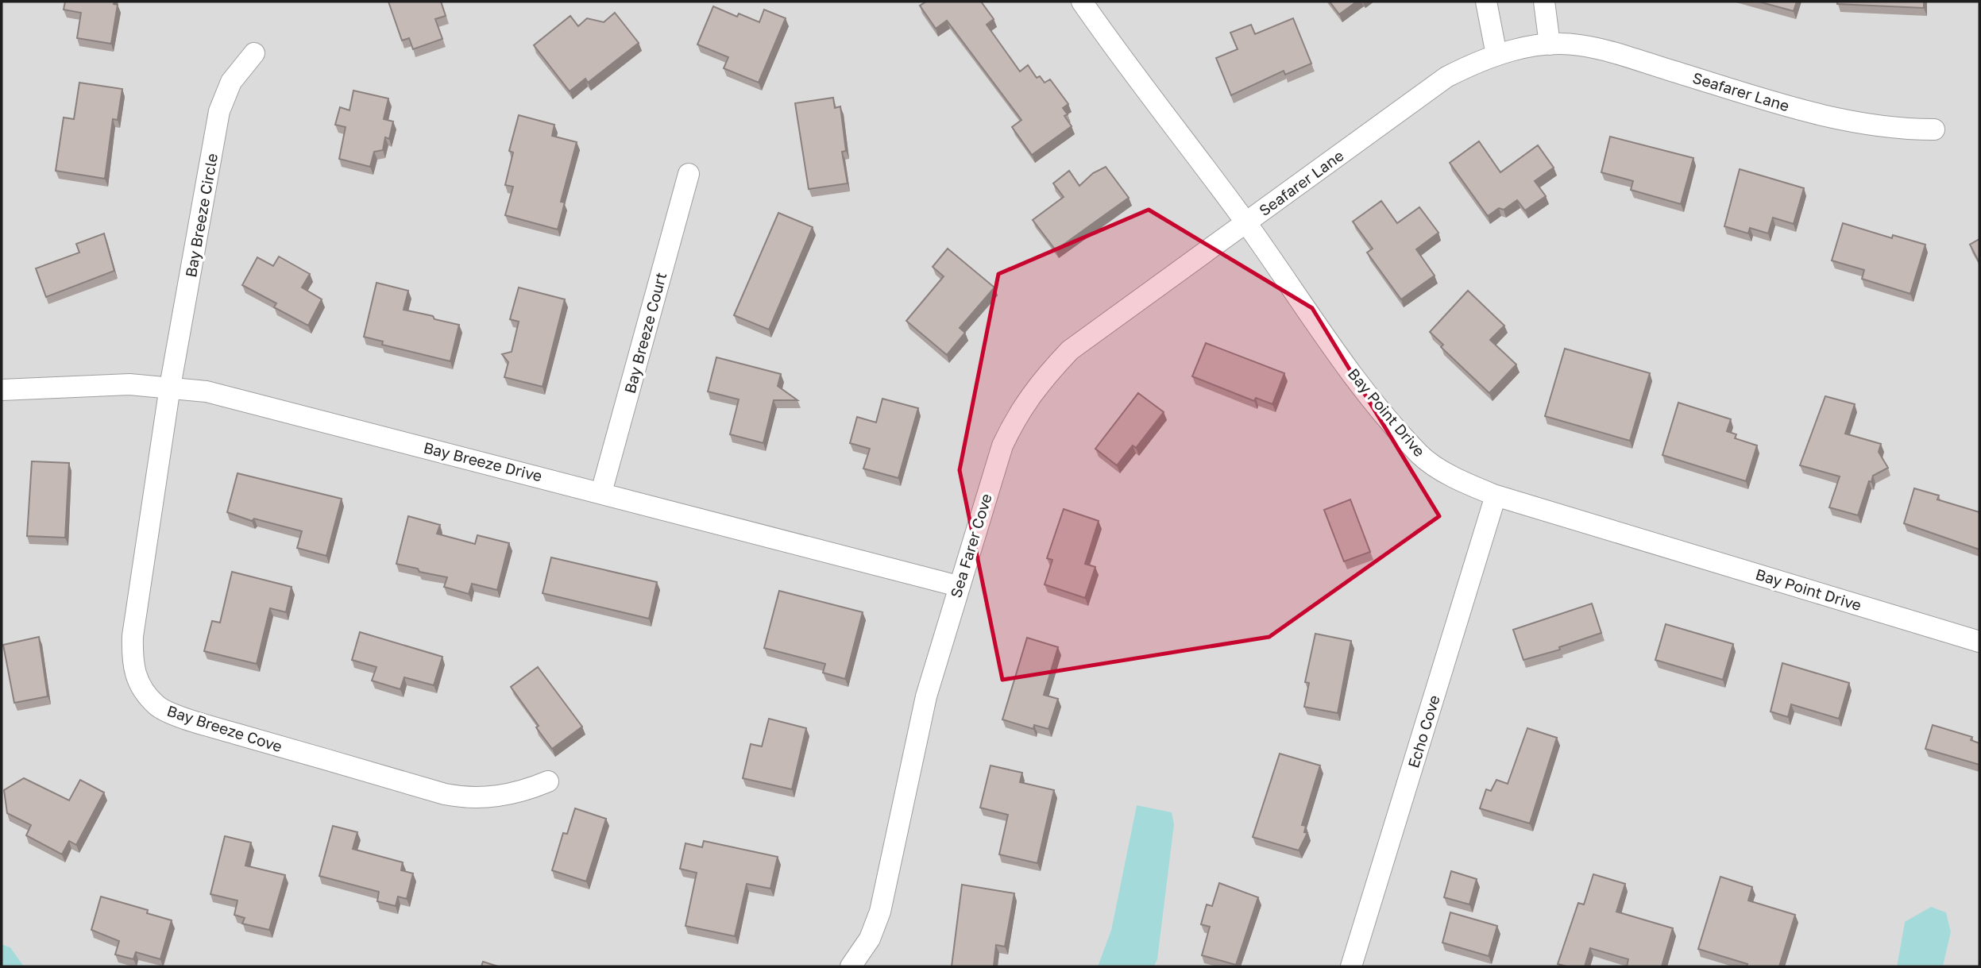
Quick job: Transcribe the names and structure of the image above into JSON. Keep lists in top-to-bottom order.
{
  "streets": {
    "street": [
      "Seafarer Lane",
      "Bay Breeze Circle",
      "Bay Breeze Court",
      "Bay Point Drive",
      "Bay Breeze Drive",
      "Sea Farer Cove",
      "Bay Breeze Cove",
      "Echo Cove"
    ]
  },
  "crossings": [
    ["Seafarer Lane", "Bay Point Drive"],
    ["Seafarer Lane", "Sea Farer Cove"],
    ["Bay Breeze Circle", "Bay Breeze Drive"],
    ["Bay Breeze Circle", "Bay Breeze Cove"],
    ["Bay Breeze Court", "Bay Breeze Drive"],
    ["Bay Point Drive", "Sea Farer Cove"],
    ["Bay Point Drive", "Echo Cove"],
    ["Bay Breeze Drive", "Sea Farer Cove"],
    ["Bay Breeze Drive", "Bay Breeze Cove"]
  ]
}
